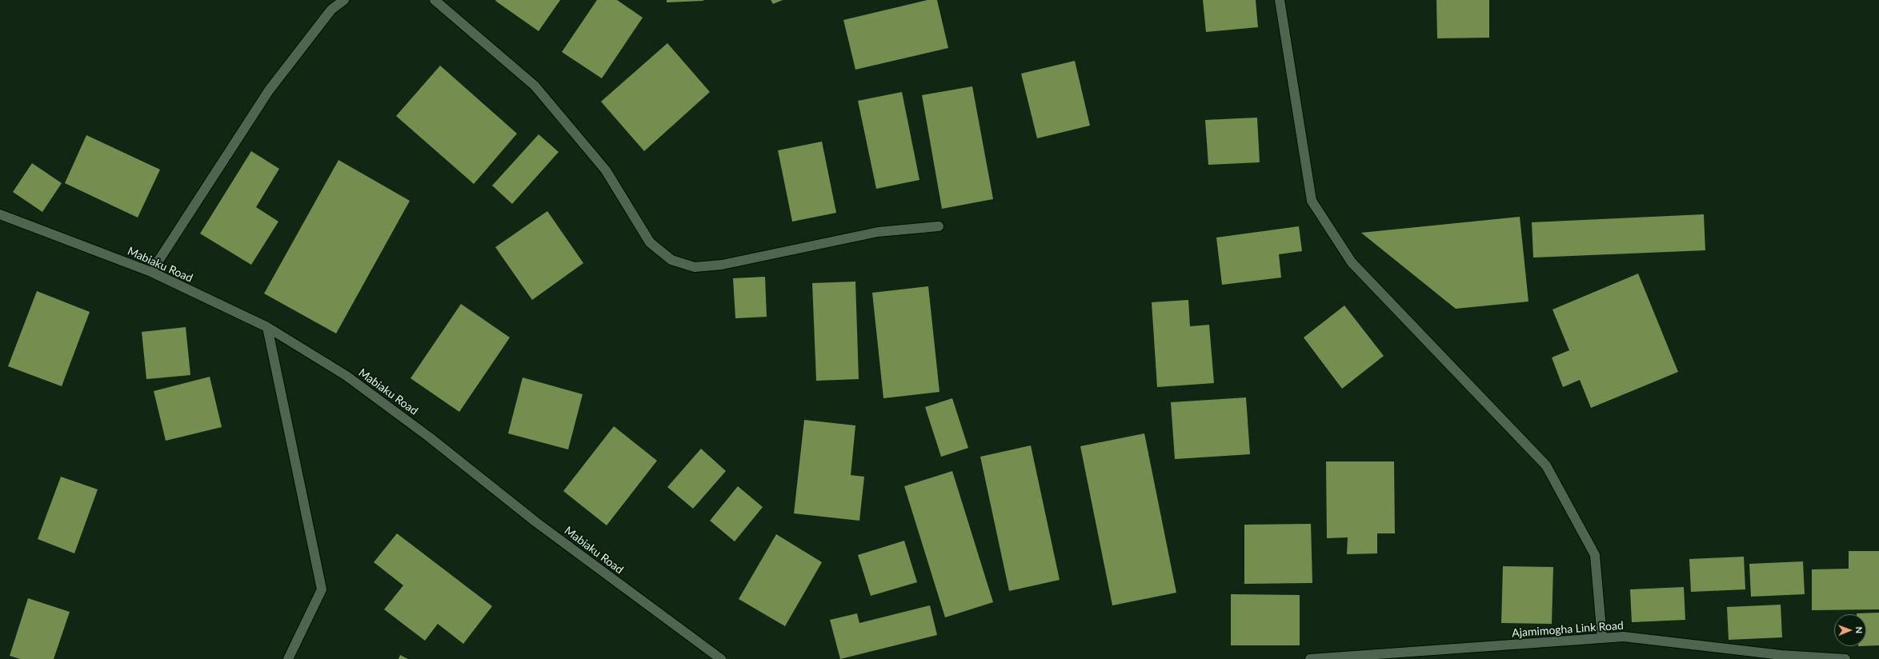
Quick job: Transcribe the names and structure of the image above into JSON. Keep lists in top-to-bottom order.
{
  "streets": {
    "street": ["Mabiaku Road", "Ajamimogha Link Road"]
  },
  "north": "right"
}
